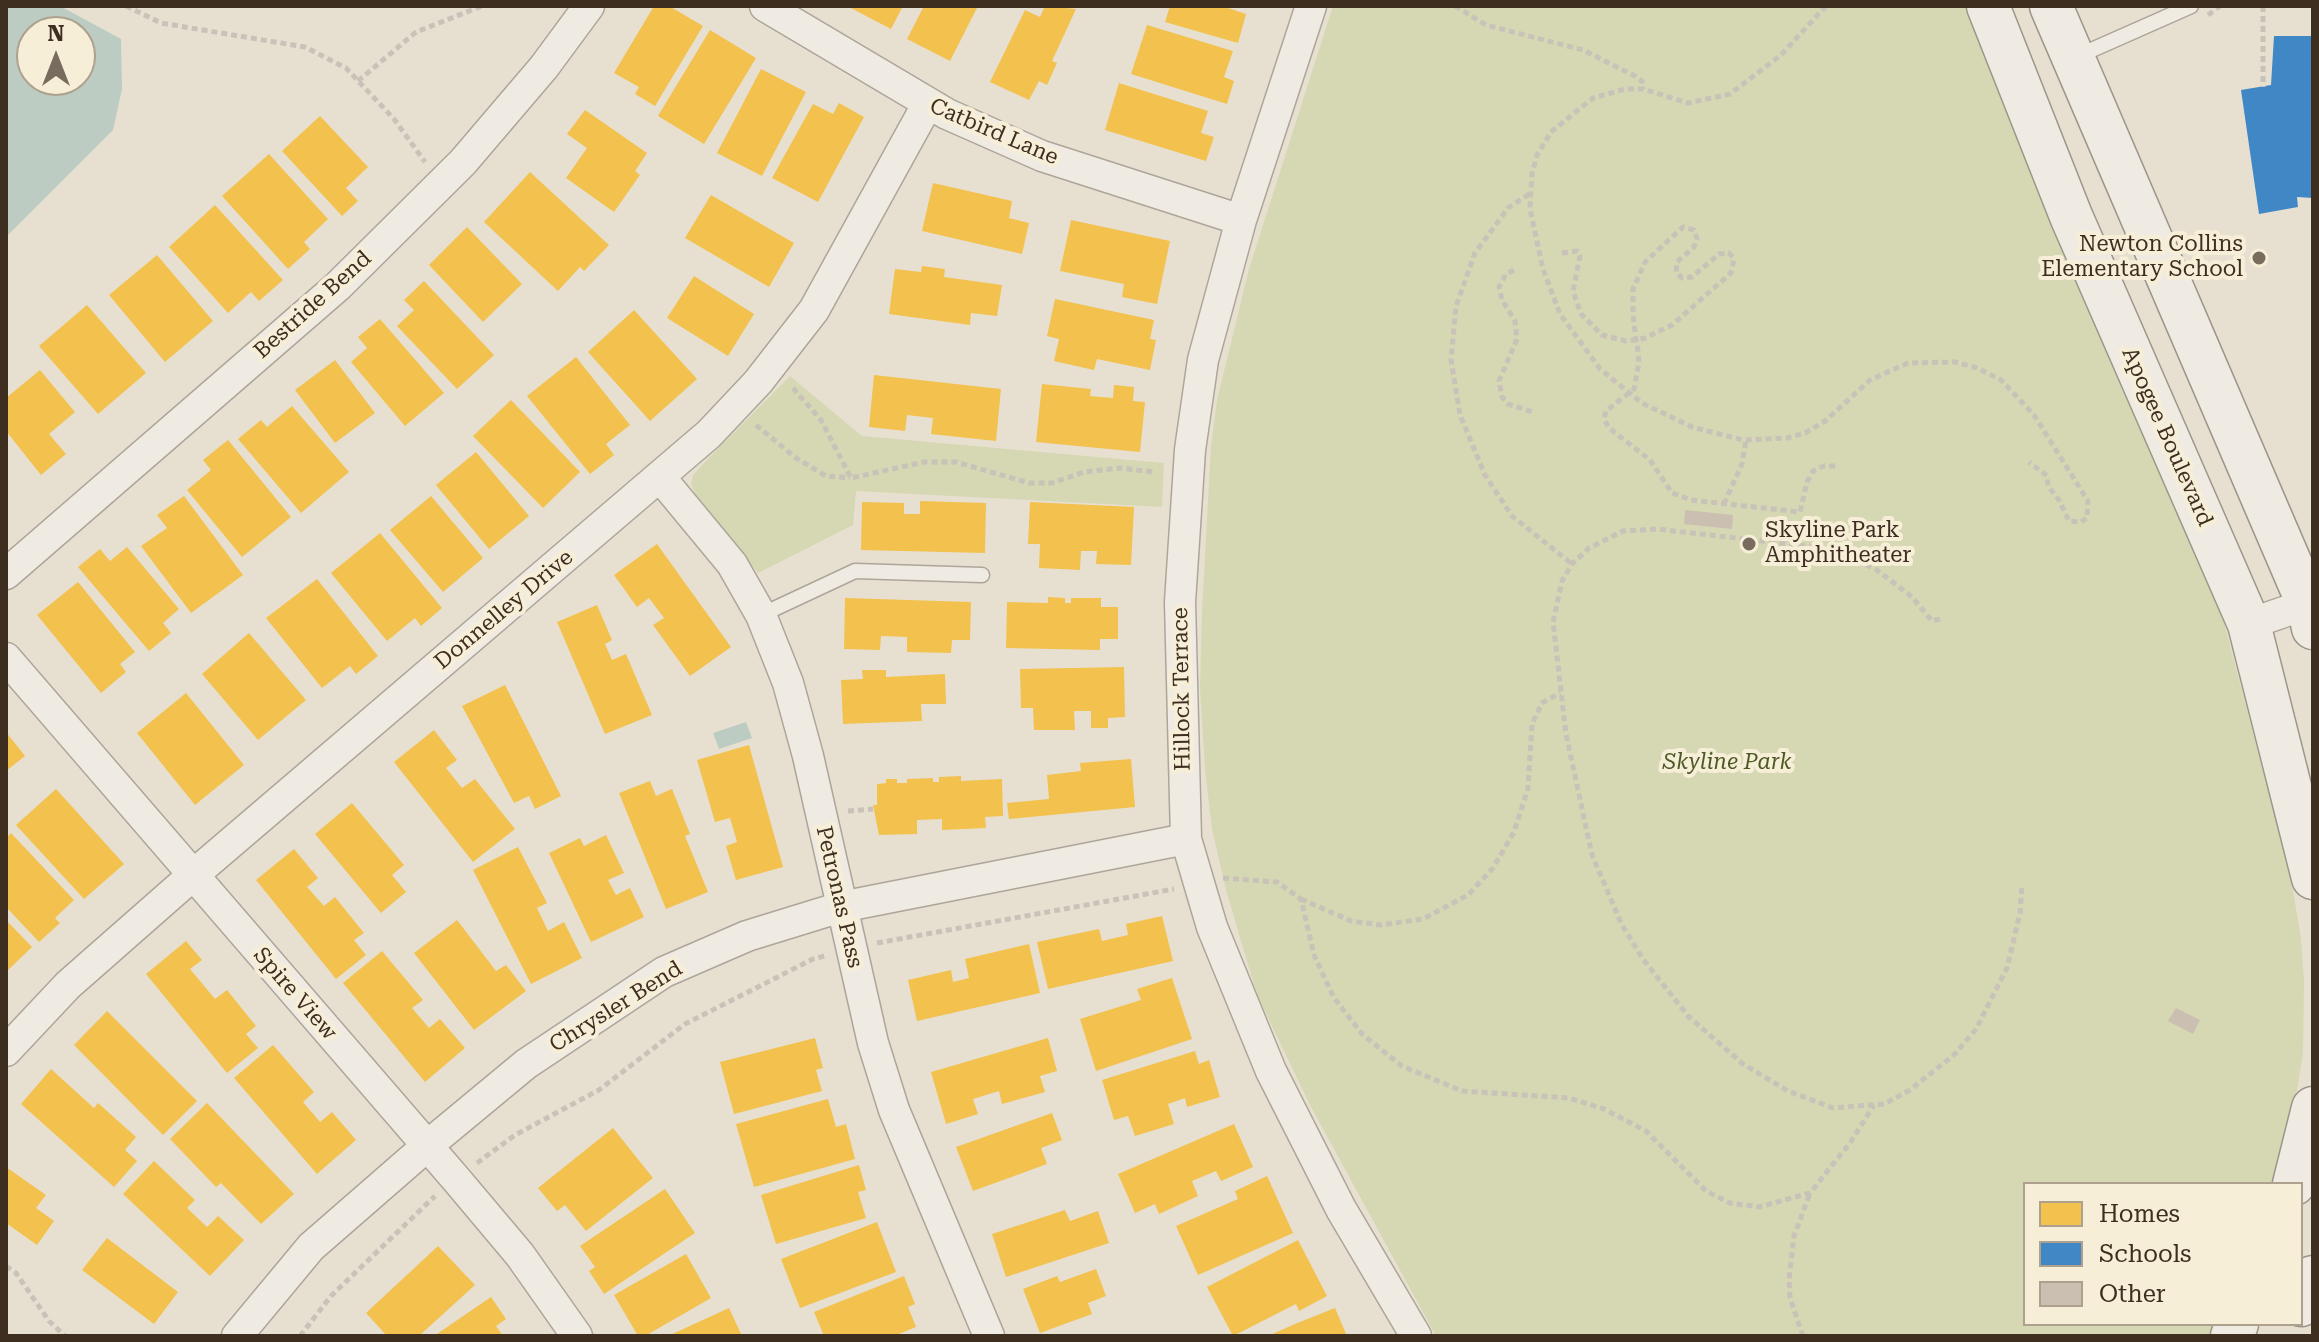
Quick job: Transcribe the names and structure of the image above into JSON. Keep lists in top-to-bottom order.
{
  "streets": {
    "street": [
      "Catbird Lane",
      "Bestride Bend",
      "Apogee Boulevard",
      "Donnelley Drive",
      "Hillock Terrace",
      "Petronas Pass",
      "Spire View",
      "Chrysler Bend"
    ]
  },
  "crossings": [
    ["Catbird Lane", "Donnelley Drive"],
    ["Catbird Lane", "Hillock Terrace"],
    ["Donnelley Drive", "Petronas Pass"],
    ["Donnelley Drive", "Spire View"],
    ["Hillock Terrace", "Chrysler Bend"],
    ["Petronas Pass", "Chrysler Bend"],
    ["Spire View", "Chrysler Bend"]
  ],
  "parks": ["Skyline Park"],
  "places": ["Newton Collins Elementary School", "Skyline Park Amphitheater"],
  "legend": ["Homes", "Schools", "Other"],
  "north": "top"
}
